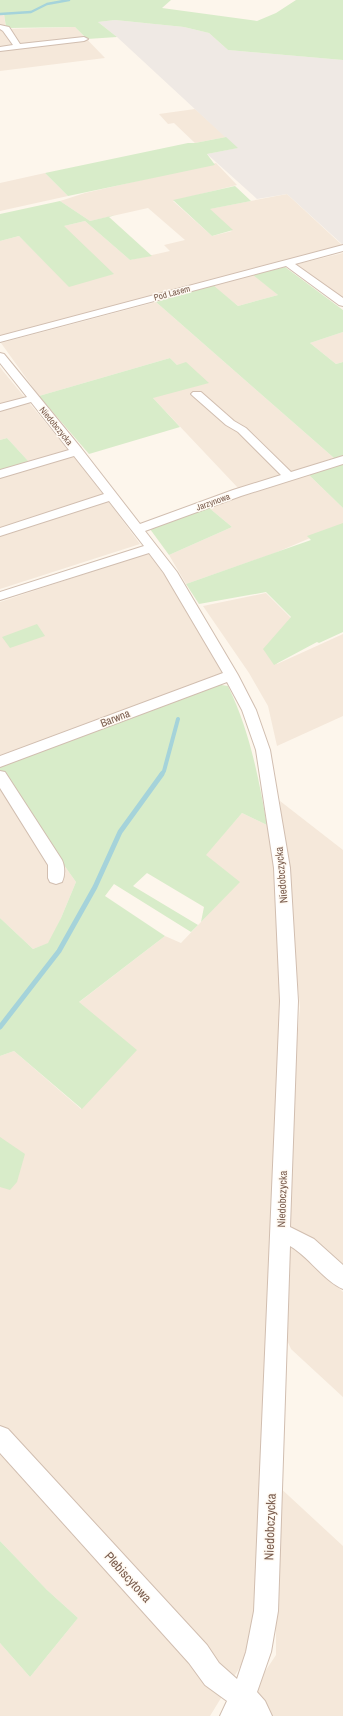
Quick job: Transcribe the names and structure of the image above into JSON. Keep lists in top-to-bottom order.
{
  "streets": {
    "street": [
      "Pod Lasem",
      "Niedobczycka",
      "Jarzynowa",
      "Barwna",
      "Plebiscytowa"
    ]
  },
  "crossings": [
    ["Niedobczycka", "Jarzynowa"],
    ["Niedobczycka", "Barwna"],
    ["Niedobczycka", "Plebiscytowa"]
  ]
}
